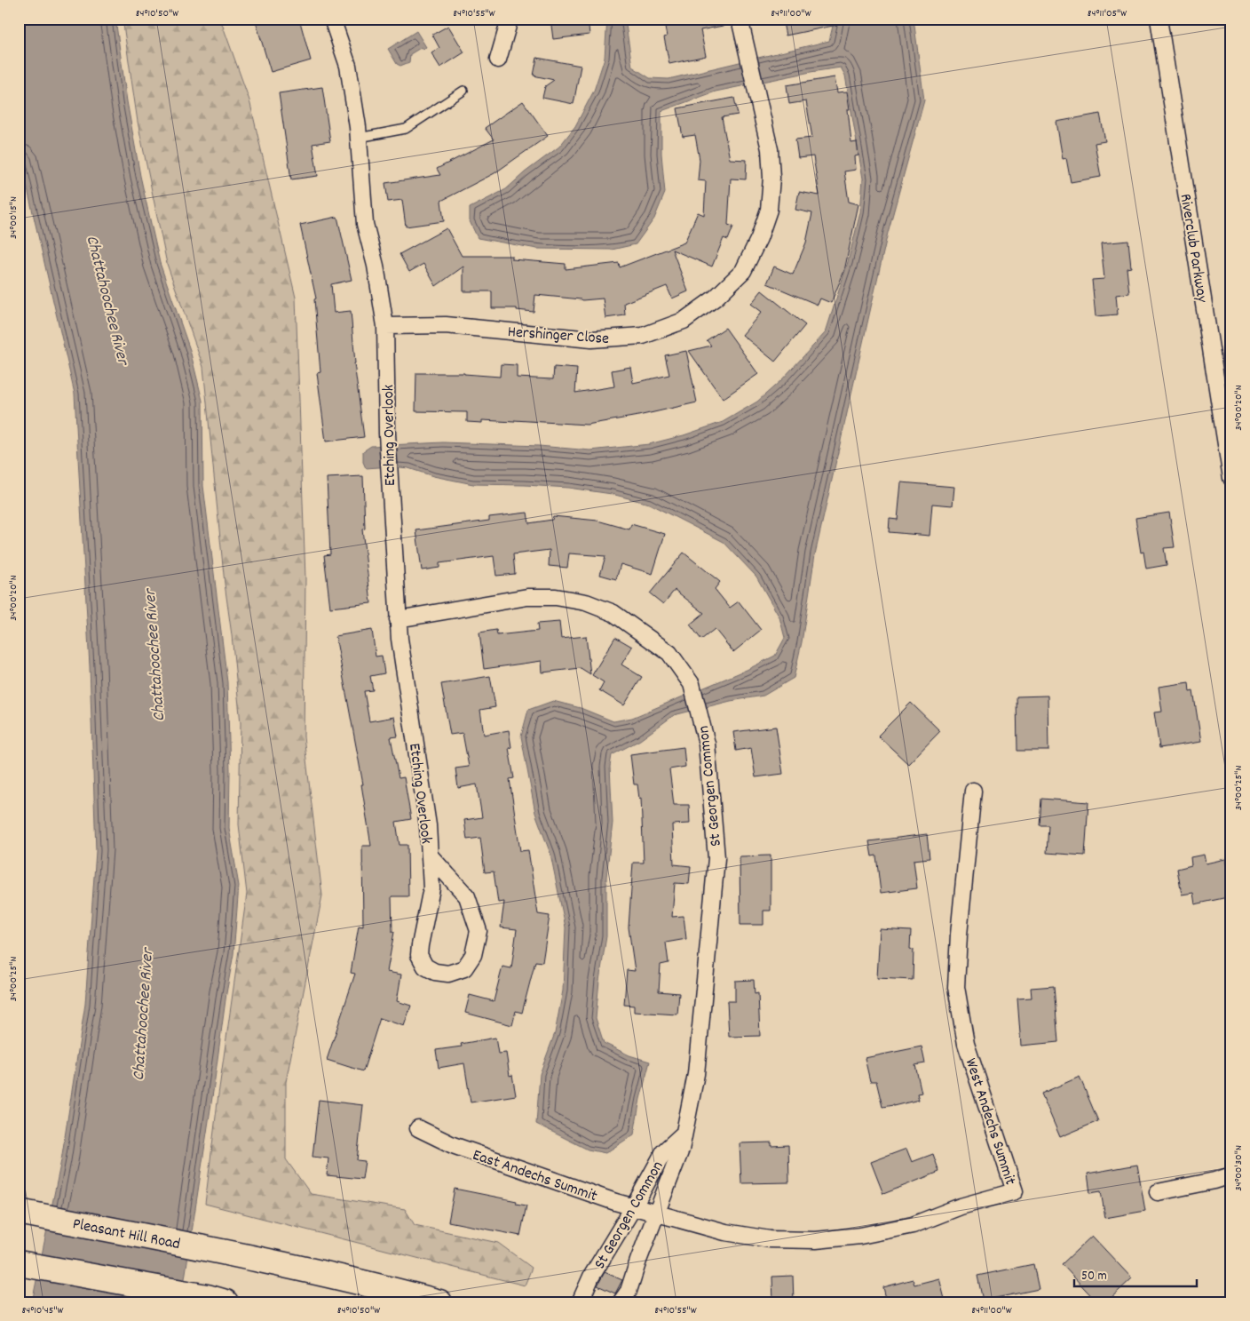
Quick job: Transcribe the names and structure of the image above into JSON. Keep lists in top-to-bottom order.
{
  "streets": {
    "highway": ["Pleasant Hill Road"],
    "street": [
      "Riverclub Parkway",
      "Hershinger Close",
      "Etching Overlook",
      "St Georgen Common",
      "West Andechs Summit",
      "East Andechs Summit"
    ]
  },
  "crossings": [
    ["Hershinger Close", "Etching Overlook"],
    ["Etching Overlook", "St Georgen Common"],
    ["St Georgen Common", "West Andechs Summit"],
    ["St Georgen Common", "East Andechs Summit"],
    ["West Andechs Summit", "East Andechs Summit"]
  ],
  "water": ["Chattahoochee River"],
  "scale_bar": "50 m",
  "coordinates": [
    "84°10'50\"W",
    "84°10'55\"W",
    "84°11'00\"W",
    "84°11'05\"W",
    "34°00'15\"N",
    "34°00'20\"N",
    "34°00'25\"N",
    "34°00'30\"N",
    "84°10'45\"W"
  ]
}
